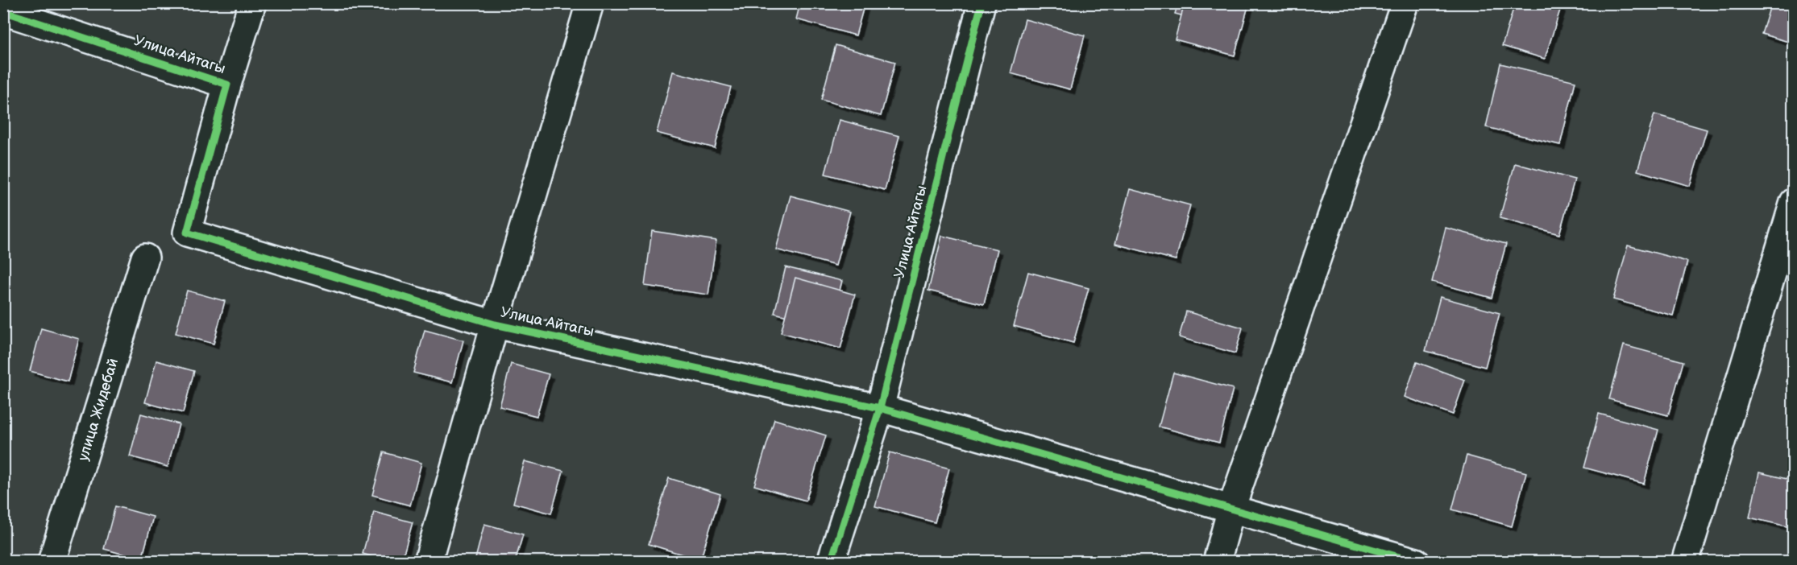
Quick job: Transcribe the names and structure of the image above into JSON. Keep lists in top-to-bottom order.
{
  "streets": {
    "street": ["Улица Айтагы", "улица Жидебай"]
  }
}
